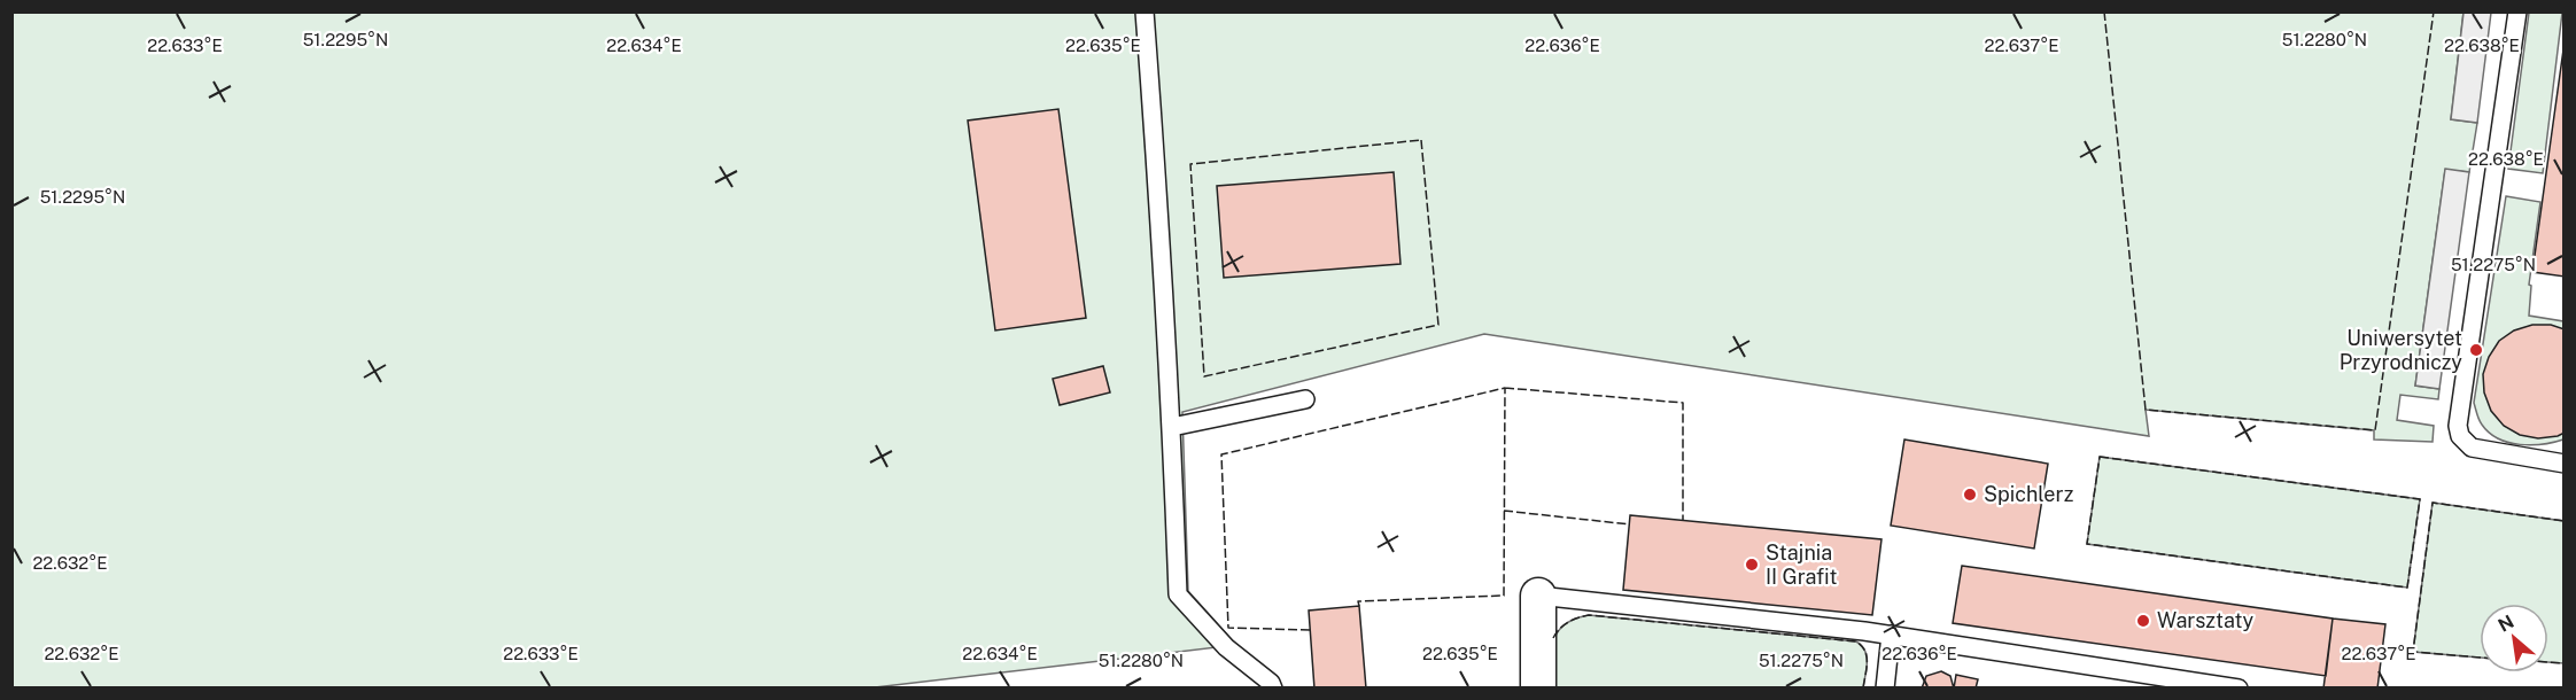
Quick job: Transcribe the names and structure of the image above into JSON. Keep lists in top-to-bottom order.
{
  "places": [
    "Uniwersytet Przyrodniczy",
    "Spichlerz",
    "Stajnia II Grafit",
    "Warsztaty"
  ],
  "north": "top left",
  "coordinates": [
    "51.2295°N",
    "51.2280°N",
    "22.633°E",
    "22.634°E",
    "22.635°E",
    "22.636°E",
    "22.637°E",
    "22.638°E",
    "51.2275°N",
    "22.632°E"
  ]
}
